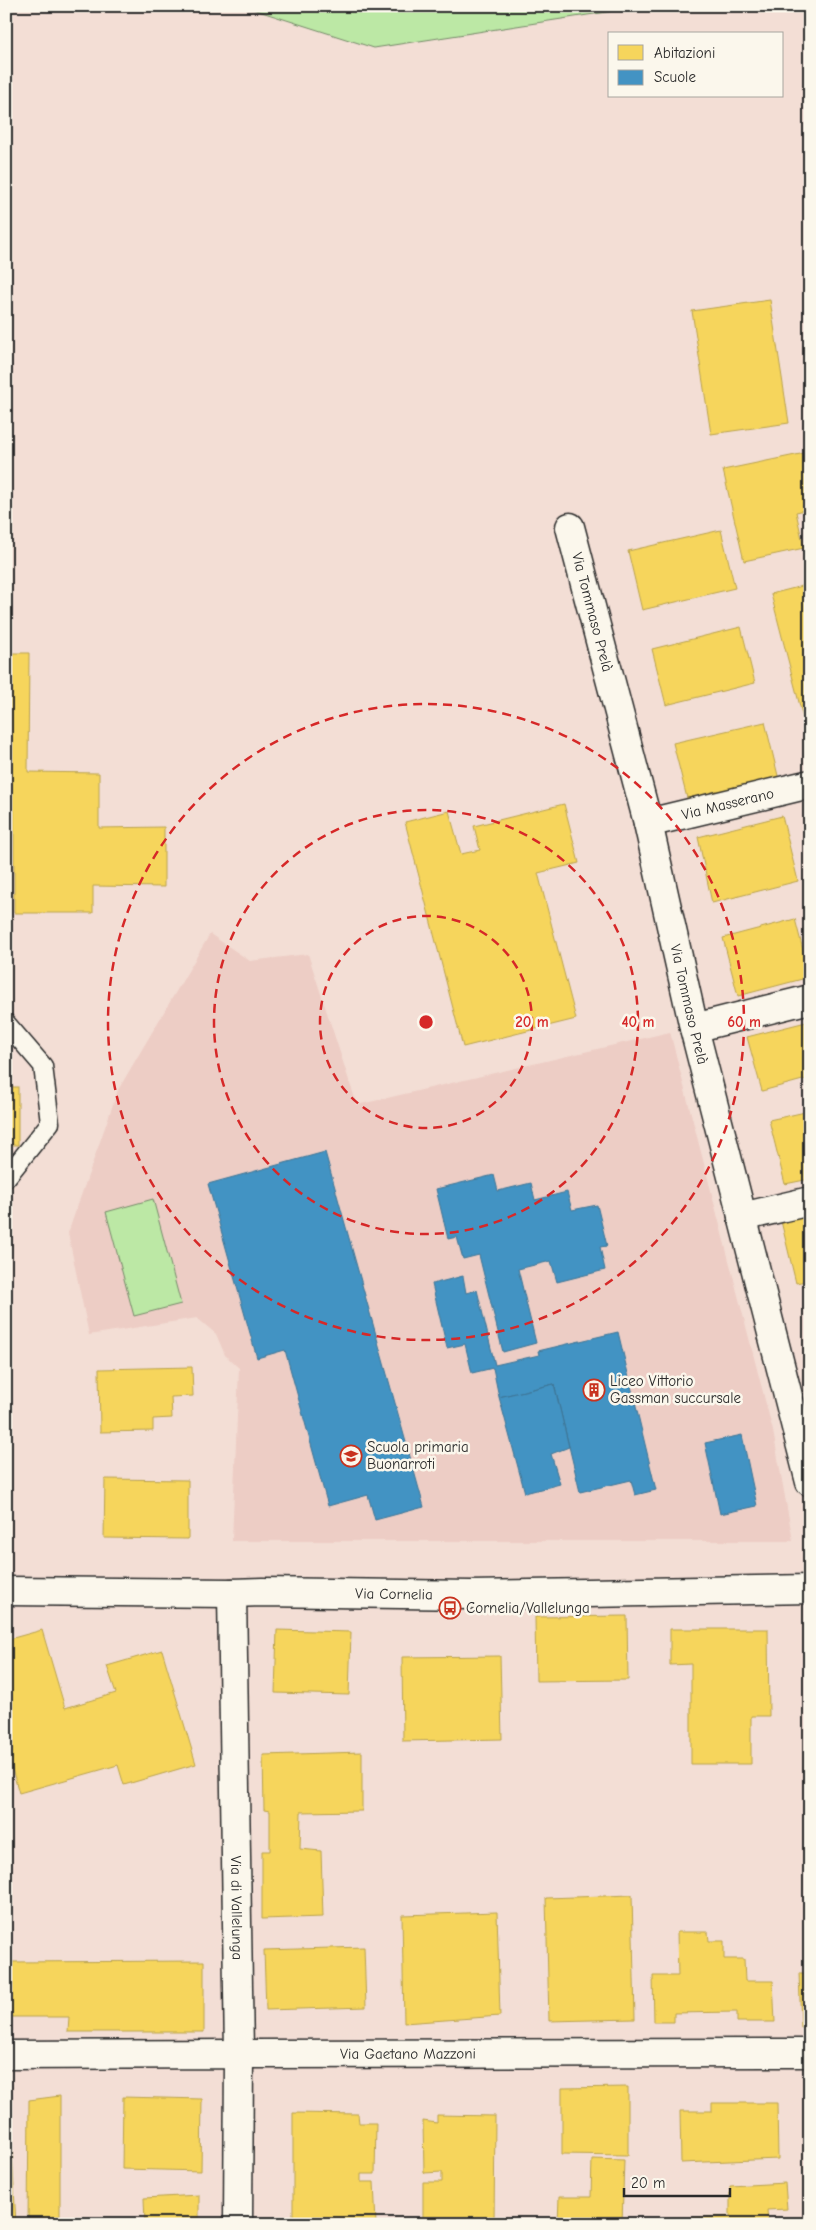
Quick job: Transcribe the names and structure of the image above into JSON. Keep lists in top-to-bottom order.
{
  "streets": {
    "street": [
      "Via Tommaso Prelà",
      "Via Masserano",
      "Via Cornelia",
      "Via di Vallelunga",
      "Via Gaetano Mazzoni"
    ]
  },
  "crossings": [
    ["Via Tommaso Prelà", "Via Masserano"],
    ["Via Cornelia", "Via di Vallelunga"],
    ["Via di Vallelunga", "Via Gaetano Mazzoni"]
  ],
  "places": {
    "building": ["Liceo Vittorio Gassman succursale"],
    "school or university": ["Scuola primaria Buonarroti"],
    "bus stop": ["Cornelia/Vallelunga"]
  },
  "legend": ["Abitazioni", "Scuole"],
  "scale_bar": "20 m",
  "rings": ["20 m", "40 m", "60 m"]
}
